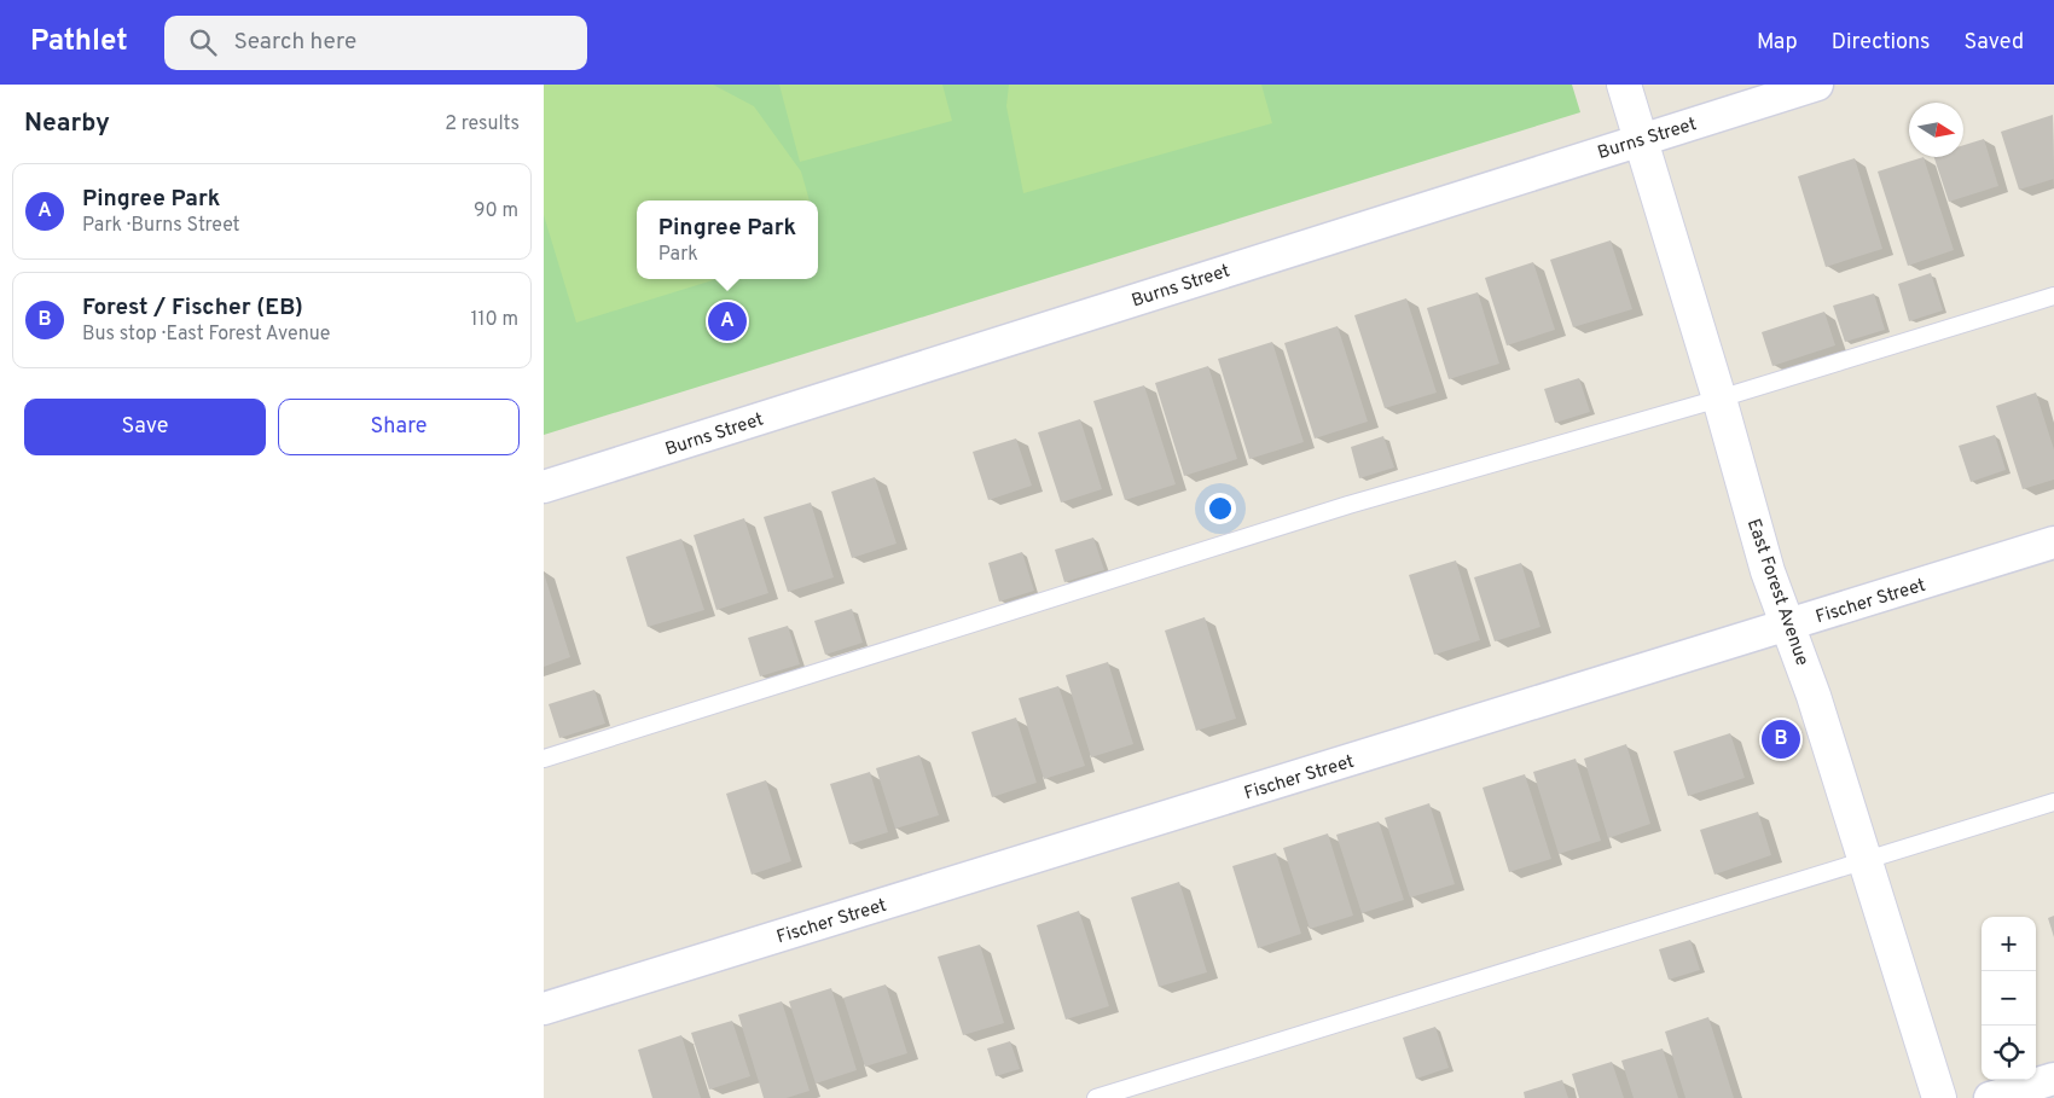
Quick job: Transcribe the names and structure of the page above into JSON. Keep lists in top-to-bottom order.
{
  "streets": {
    "main road": ["East Forest Avenue"],
    "street": ["Burns Street", "Fischer Street"]
  },
  "crossings": [
    ["Burns Street", "East Forest Avenue"],
    ["East Forest Avenue", "Fischer Street"]
  ],
  "north": "right",
  "page": {
    "header": "Pathlet",
    "search": "Search here",
    "nav": ["Map", "Directions", "Saved"],
    "heading": ["Nearby", "2 results"],
    "list": [
      {
        "mark": "A",
        "name": "Pingree Park",
        "note": "Park · Burns Street",
        "value": "90 m"
      },
      {
        "mark": "B",
        "name": "Forest / Fischer (EB)",
        "note": "Bus stop · East Forest Avenue",
        "value": "110 m"
      }
    ],
    "popup": ["Pingree Park", "Park"],
    "pins": ["A", "B"],
    "buttons": ["Save", "Share"],
    "map_buttons": ["+", "−"]
  }
}
